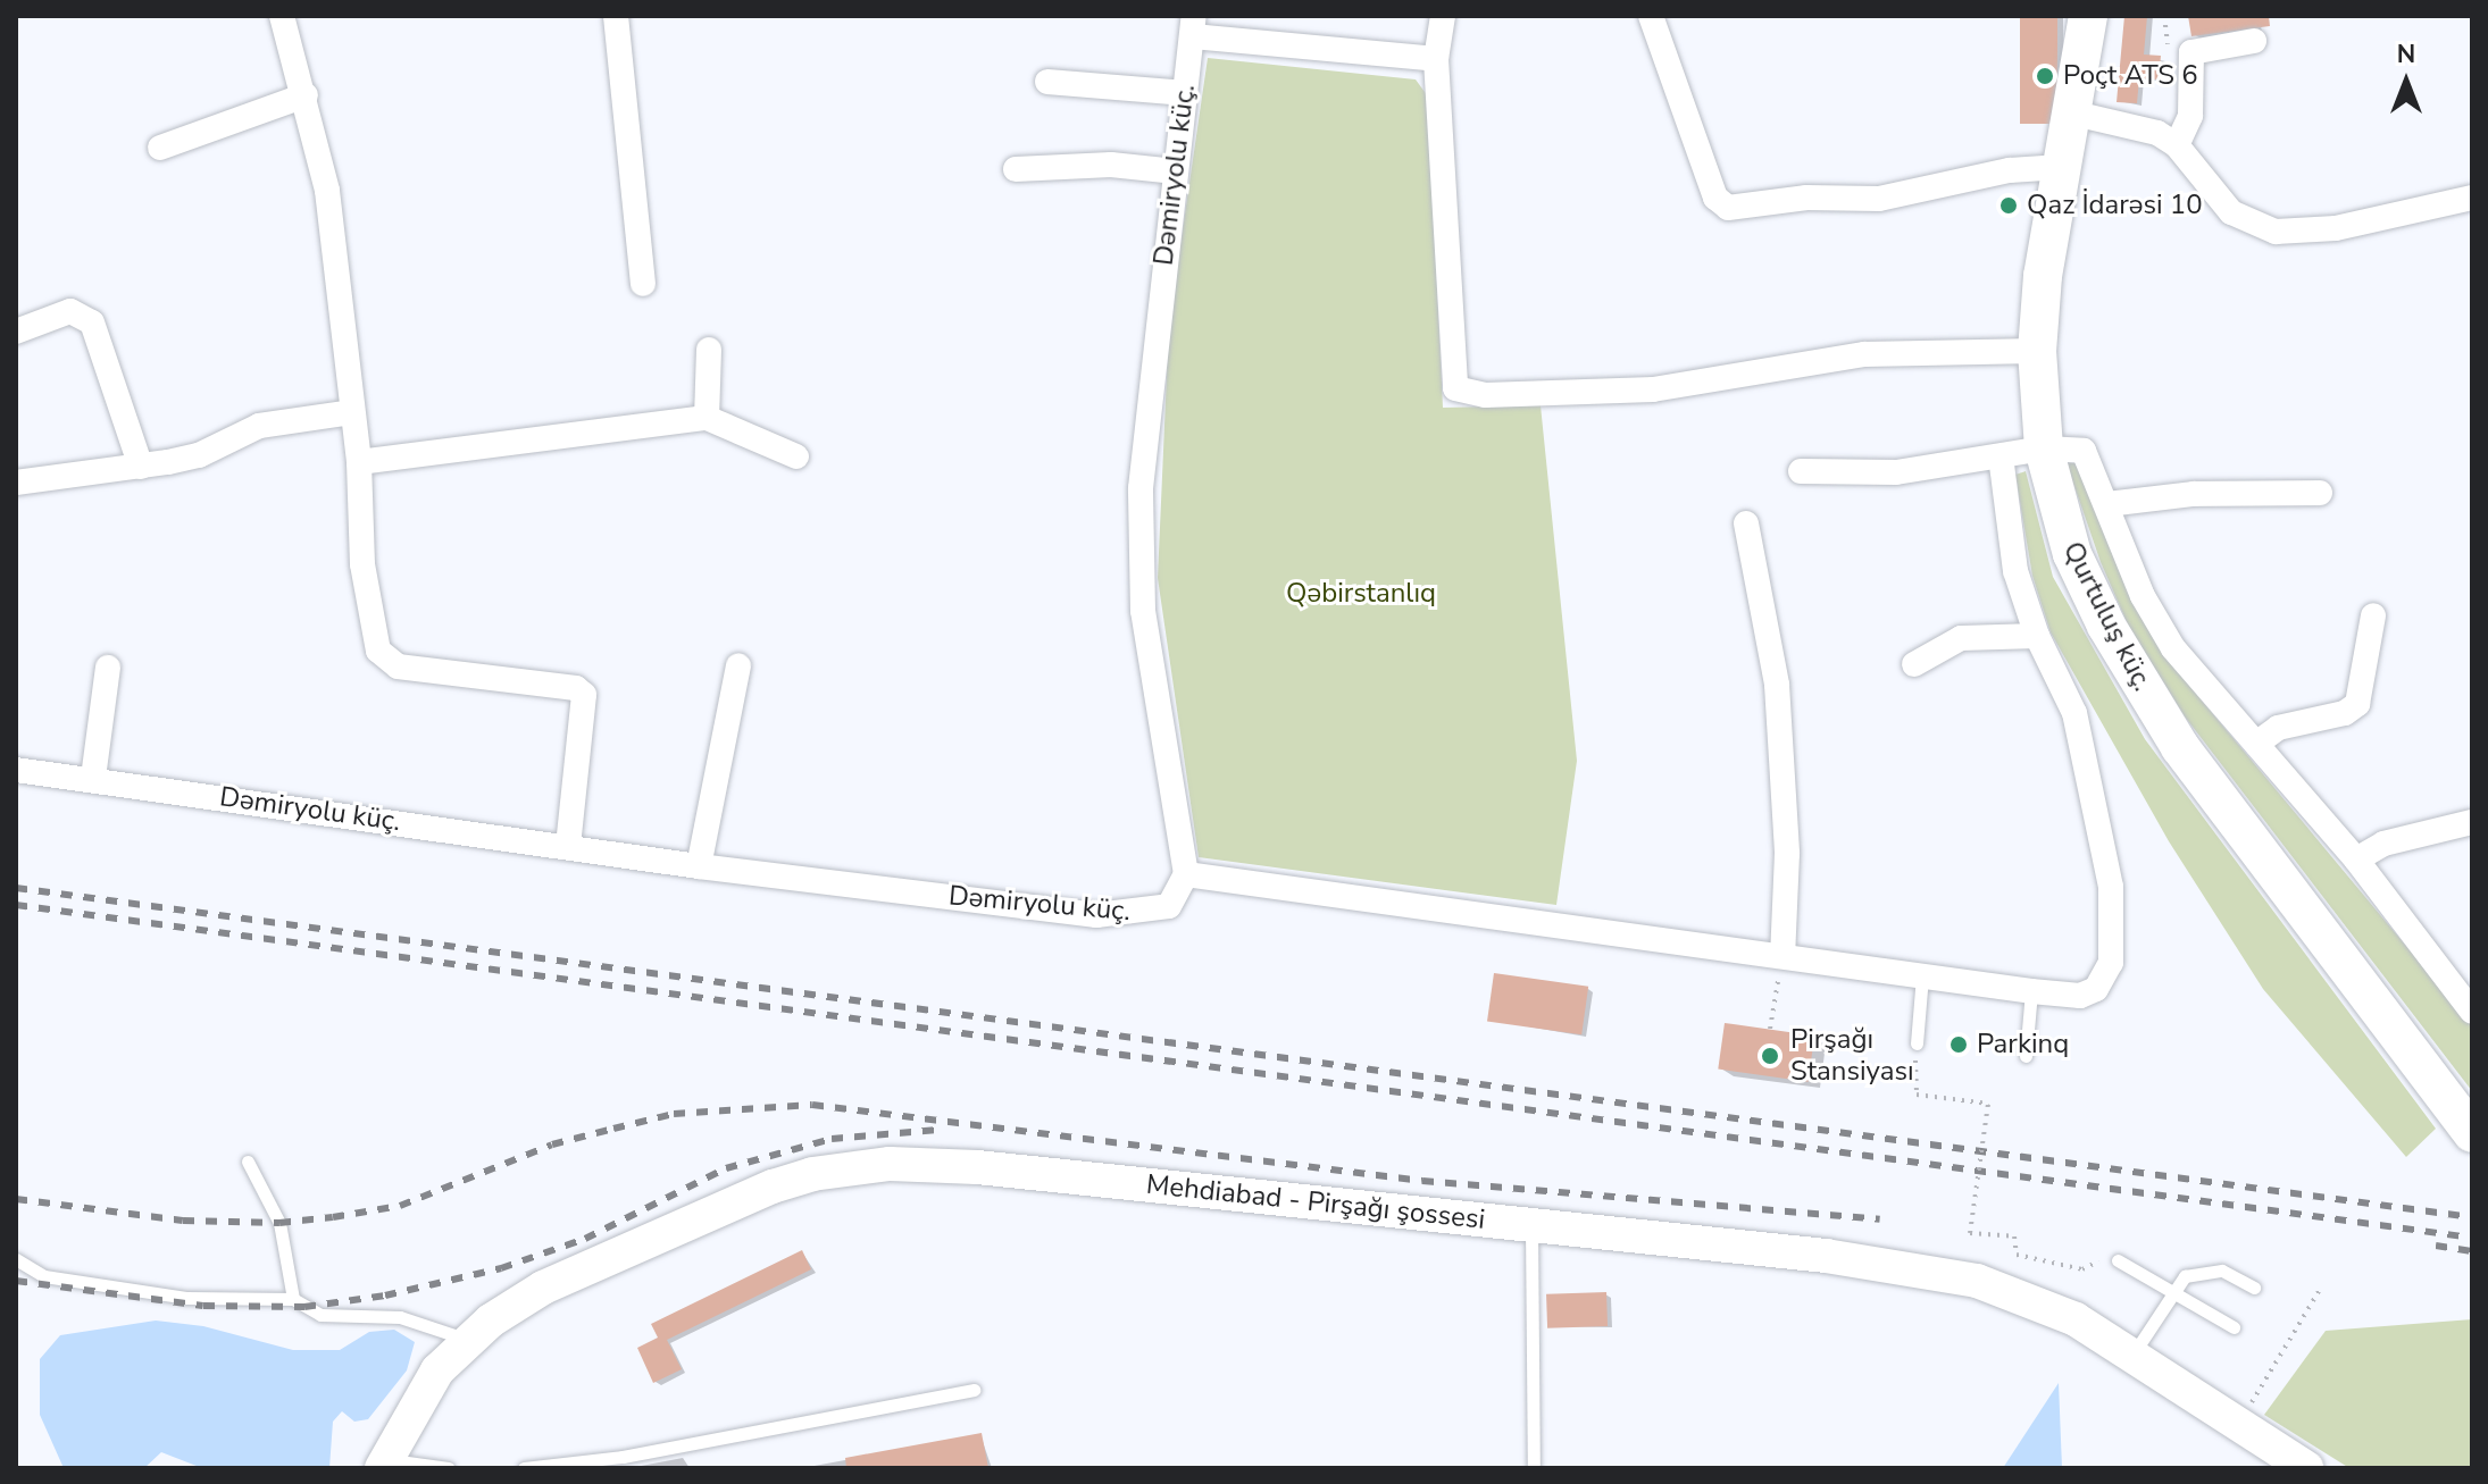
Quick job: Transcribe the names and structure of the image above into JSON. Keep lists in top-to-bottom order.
{
  "streets": {
    "main road": ["Qurtuluş küç.", "Mehdiabad - Pirşağı şossesi"],
    "street": ["Dəmiryolu küç."]
  },
  "parks": ["Qəbirstanlıq"],
  "places": [
    "Poçt ATS 6",
    "Qaz İdarəsi 10",
    "Parkinq",
    "Pirşağı Stansiyası"
  ],
  "north": "top"
}
